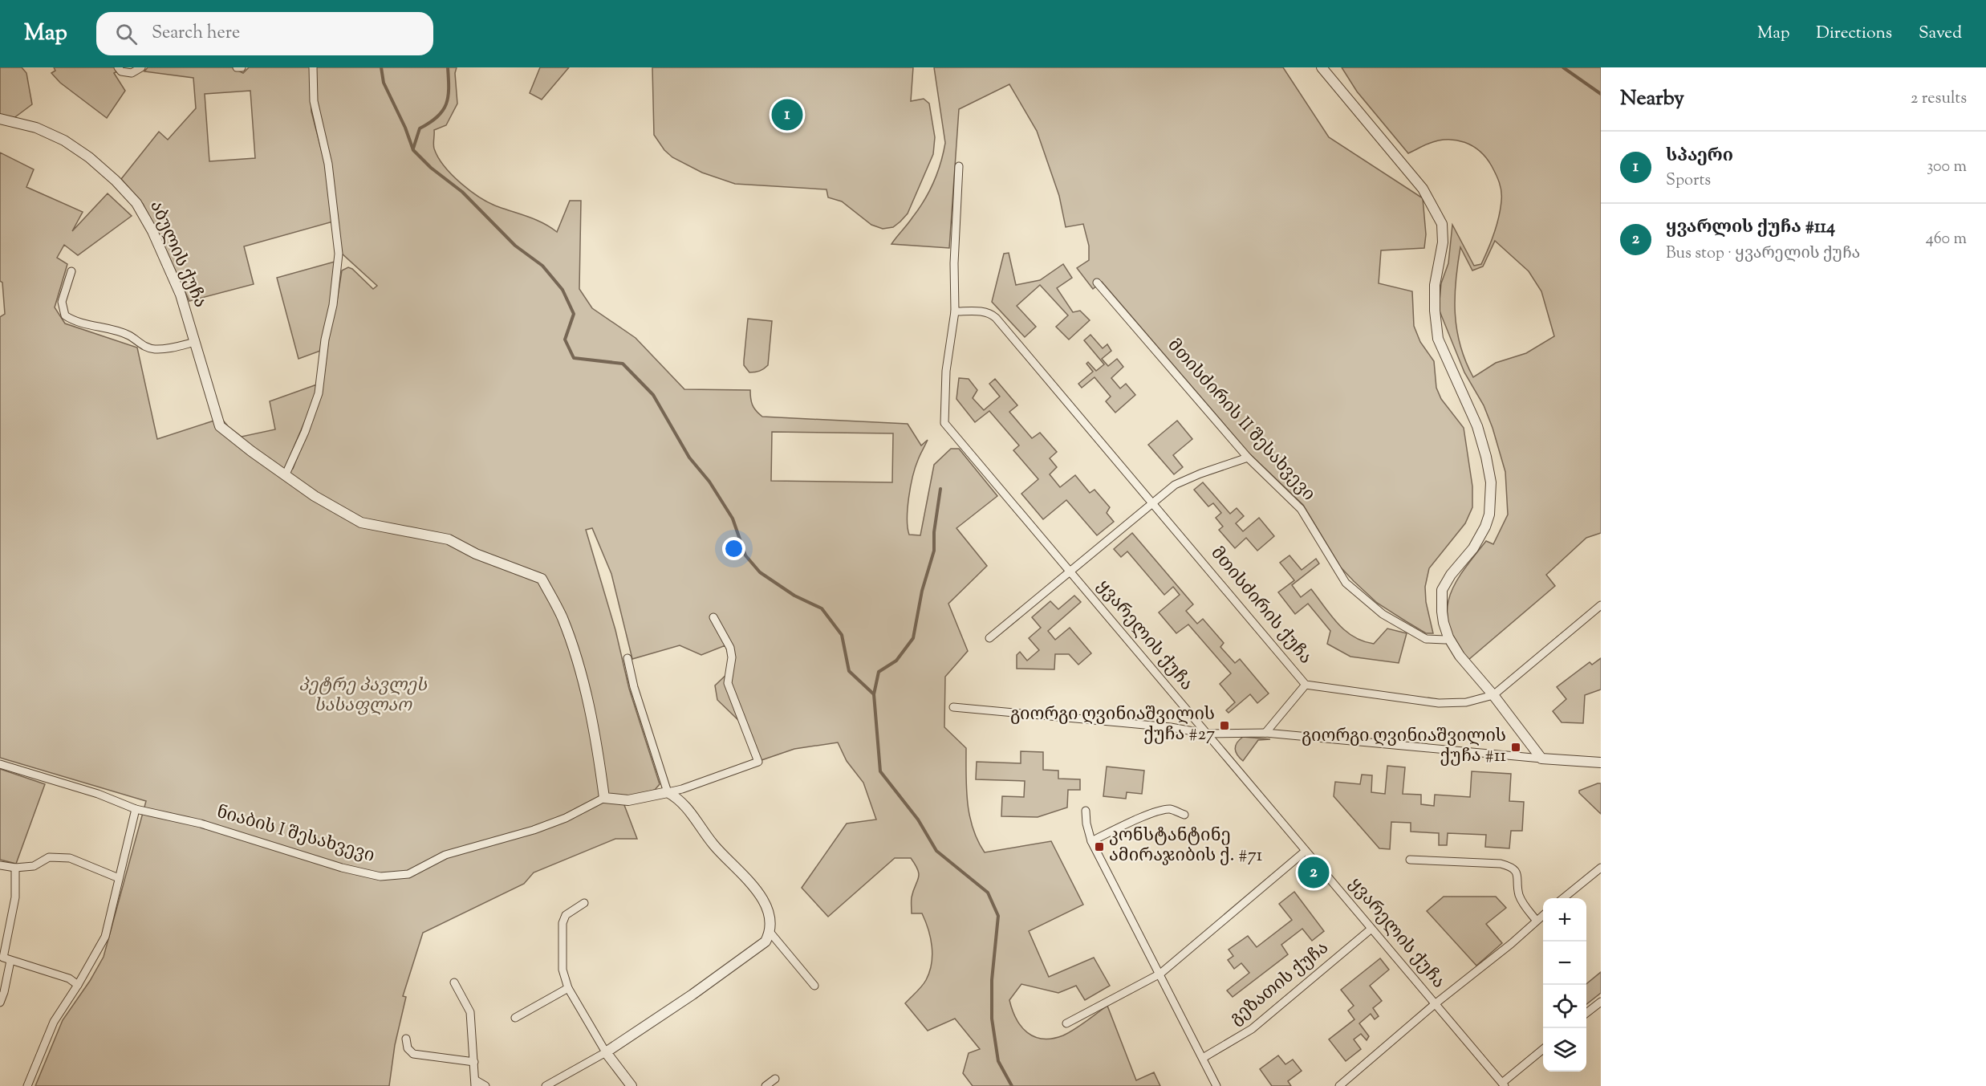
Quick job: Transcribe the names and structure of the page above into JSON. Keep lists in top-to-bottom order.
{
  "streets": {
    "street": [
      "აბულის ქუჩა",
      "მთისძირის II შესახვევი",
      "მთისძირის ქუჩა",
      "ყვარელის ქუჩა",
      "ნიაბის I შესახვევი",
      "გეზათის ქუჩა"
    ]
  },
  "crossings": [
    ["აბულის ქუჩა", "ნიაბის I შესახვევი"],
    ["მთისძირის ქუჩა", "ყვარელის ქუჩა"],
    ["ყვარელის ქუჩა", "გეზათის ქუჩა"]
  ],
  "parks": ["პეტრე პავლეს სასაფლაო"],
  "places": {
    "transit": ["გიორგი ღვინიაშვილის ქუჩა #27", "გიორგი ღვინიაშვილის ქუჩა #11", "კონსტანტინე ამირაჯიბის ქ. #71"]
  },
  "page": {
    "header": "Map",
    "search": "Search here",
    "nav": ["Map", "Directions", "Saved"],
    "heading": ["Nearby", "2 results"],
    "pins": ["1", "2"],
    "list": [
      {
        "mark": "1",
        "name": "სპაერი",
        "note": "Sports",
        "value": "300 m"
      },
      {
        "mark": "2",
        "name": "ყვარლის ქუჩა #114",
        "note": "Bus stop · ყვარელის ქუჩა",
        "value": "460 m"
      }
    ],
    "map_buttons": ["+", "−"]
  }
}
